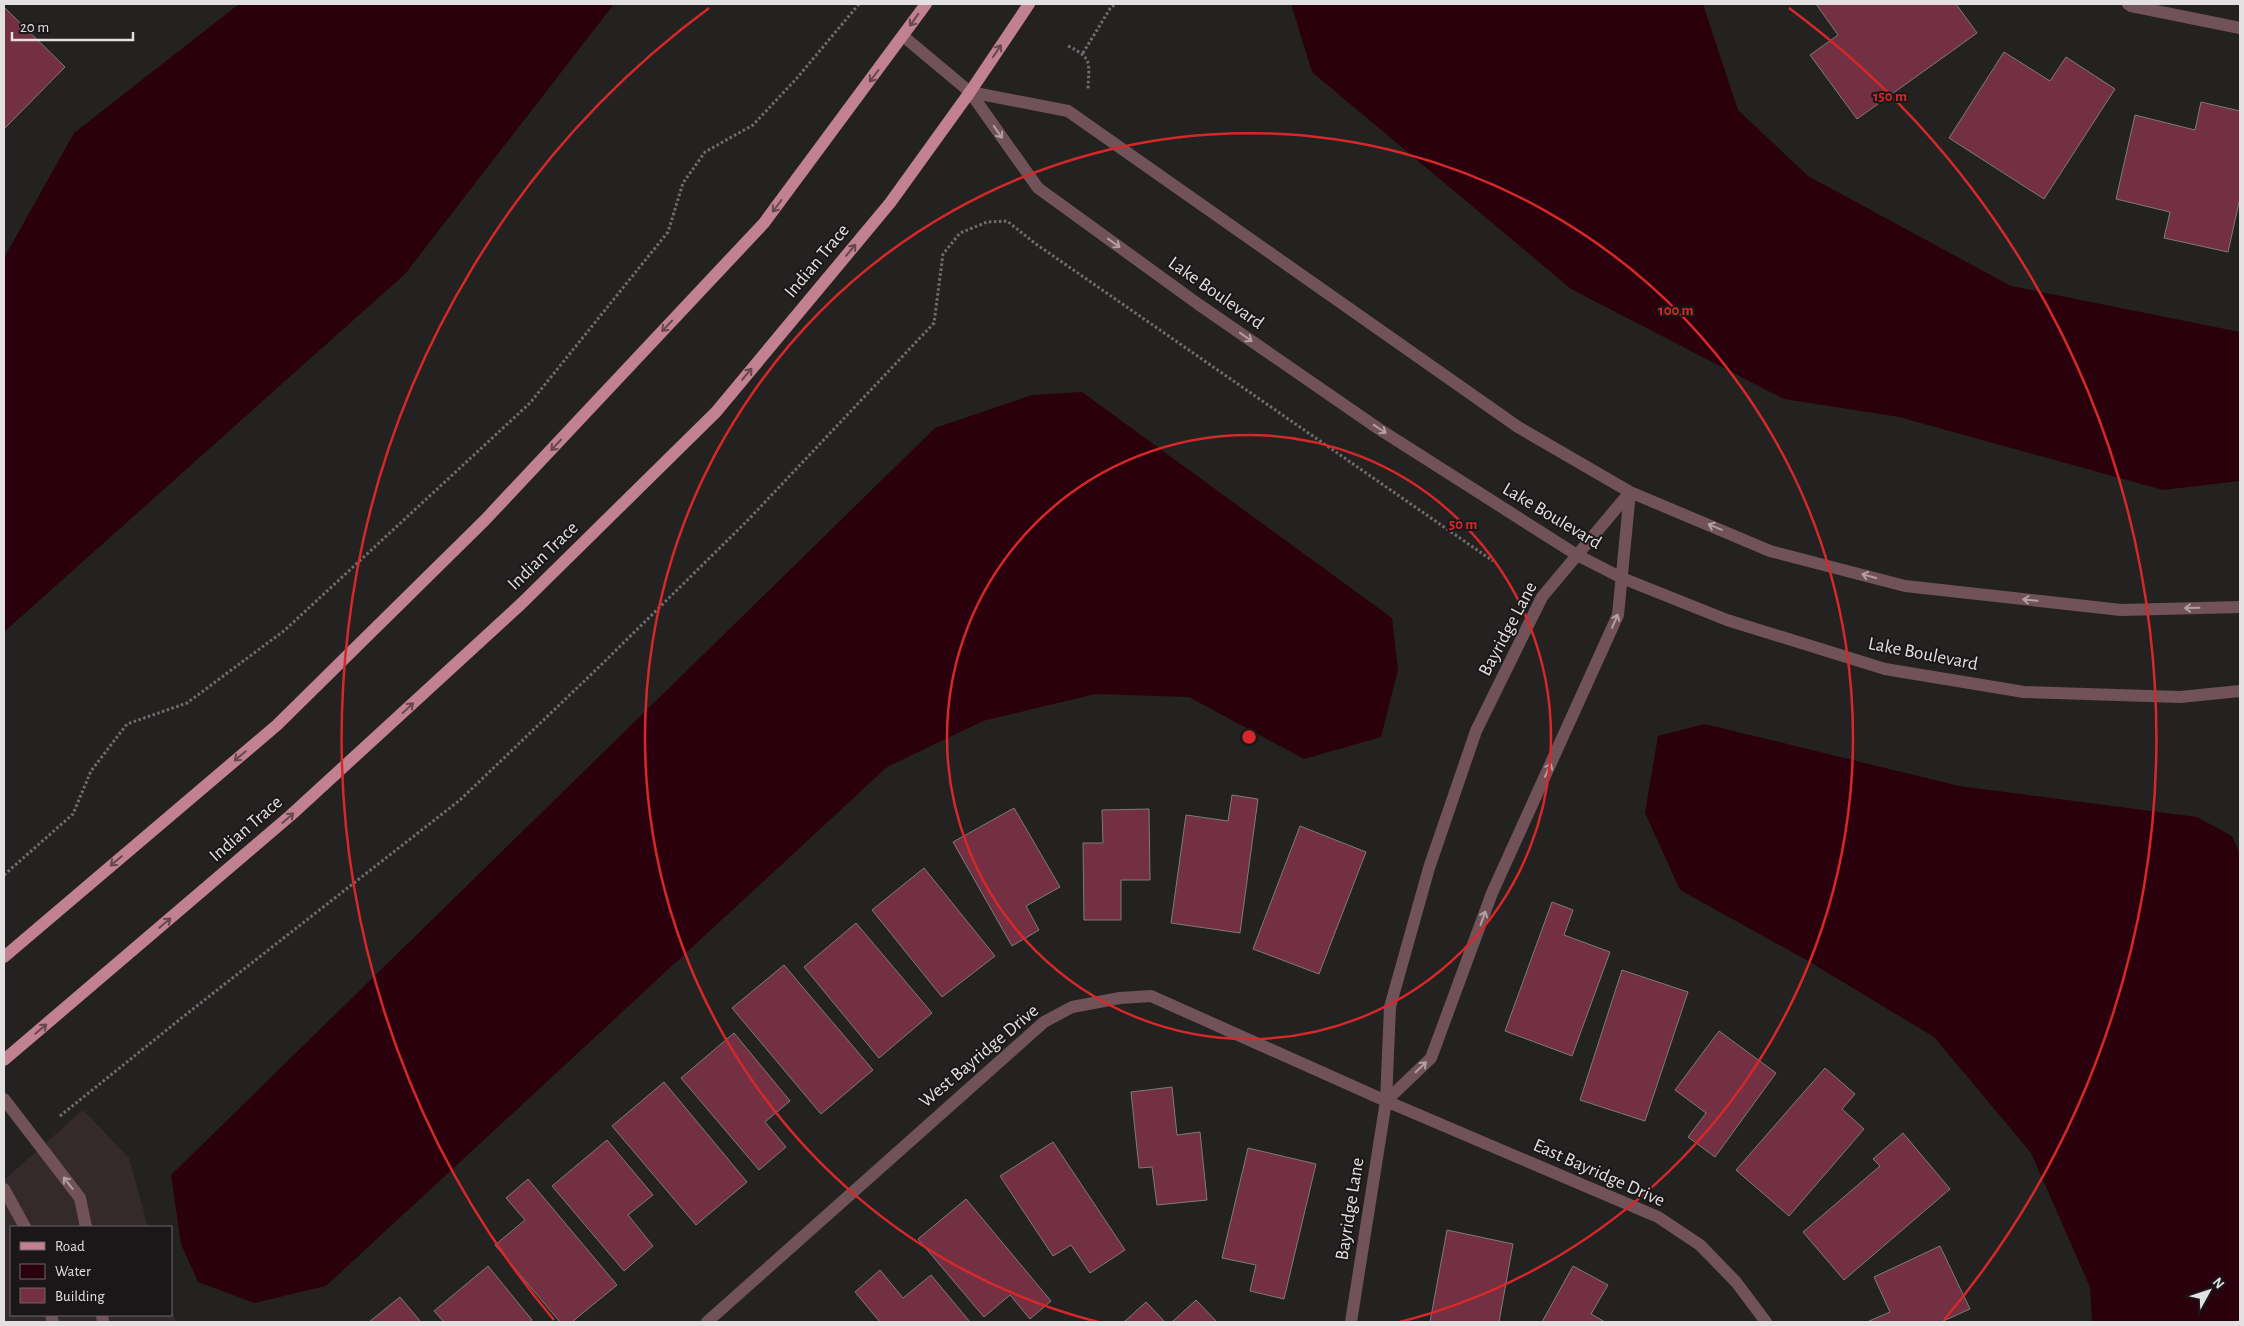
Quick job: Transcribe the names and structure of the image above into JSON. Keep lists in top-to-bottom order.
{
  "streets": {
    "main road": ["Indian Trace"],
    "street": [
      "Lake Boulevard",
      "Bayridge Lane",
      "West Bayridge Drive",
      "East Bayridge Drive"
    ]
  },
  "crossings": [
    ["Indian Trace", "Lake Boulevard"],
    ["Lake Boulevard", "Bayridge Lane"],
    ["Bayridge Lane", "West Bayridge Drive"],
    ["Bayridge Lane", "East Bayridge Drive"],
    ["West Bayridge Drive", "East Bayridge Drive"]
  ],
  "legend": ["Road", "Water", "Building"],
  "scale_bar": "20 m",
  "north": "top right",
  "rings": ["150 m", "100 m", "50 m"]
}
